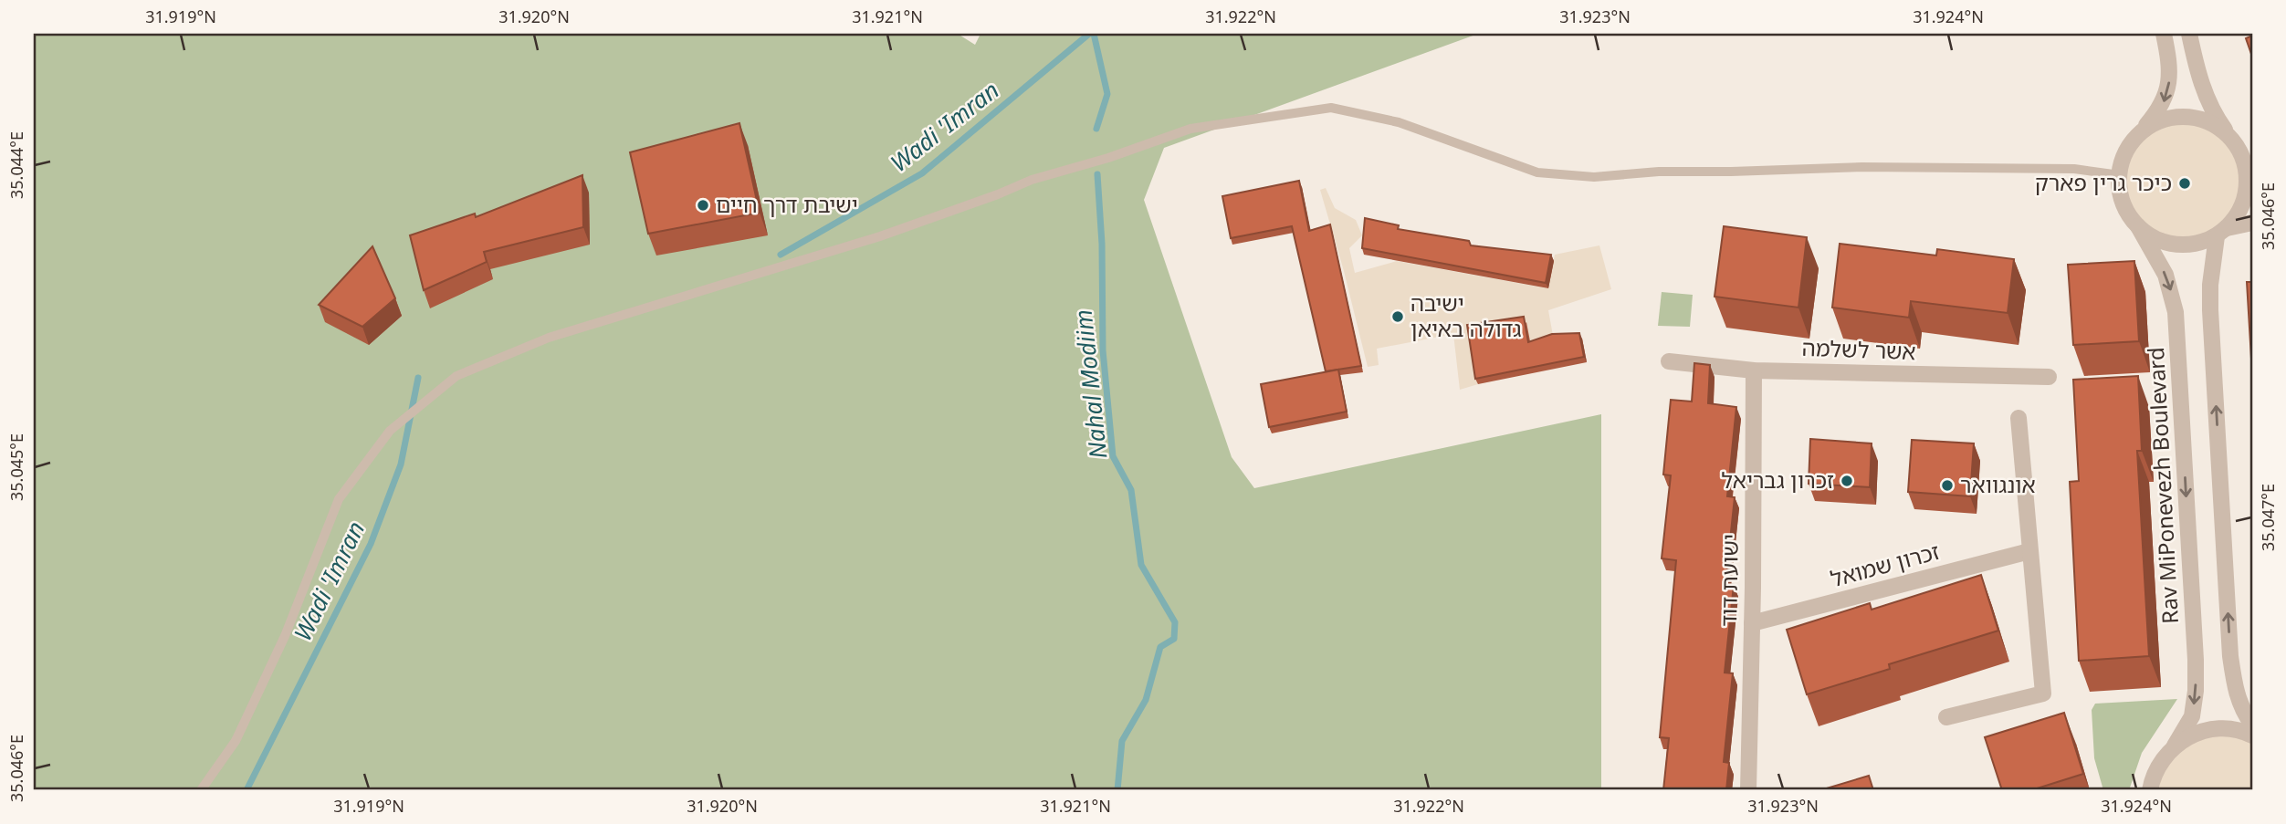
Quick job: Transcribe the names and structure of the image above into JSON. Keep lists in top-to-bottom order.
{
  "streets": {
    "street": [
      "אשר לשלמה",
      "Rav MiPonevezh Boulevard",
      "זכרון שמואל",
      "ישועת דוד"
    ]
  },
  "crossings": [
    ["אשר לשלמה", "ישועת דוד"],
    ["זכרון שמואל", "ישועת דוד"]
  ],
  "water": ["Wadi 'Imran", "Nahal Modiim"],
  "places": [
    "כיכר גרין פארק",
    "ישיבת דרך חיים",
    "ישיבה גדולה באיאן",
    "זכרון גבריאל",
    "אונגוואר"
  ],
  "coordinates": [
    "31.919°N",
    "31.920°N",
    "31.921°N",
    "31.922°N",
    "31.923°N",
    "31.924°N",
    "35.044°E",
    "35.046°E",
    "35.045°E",
    "35.047°E"
  ]
}
